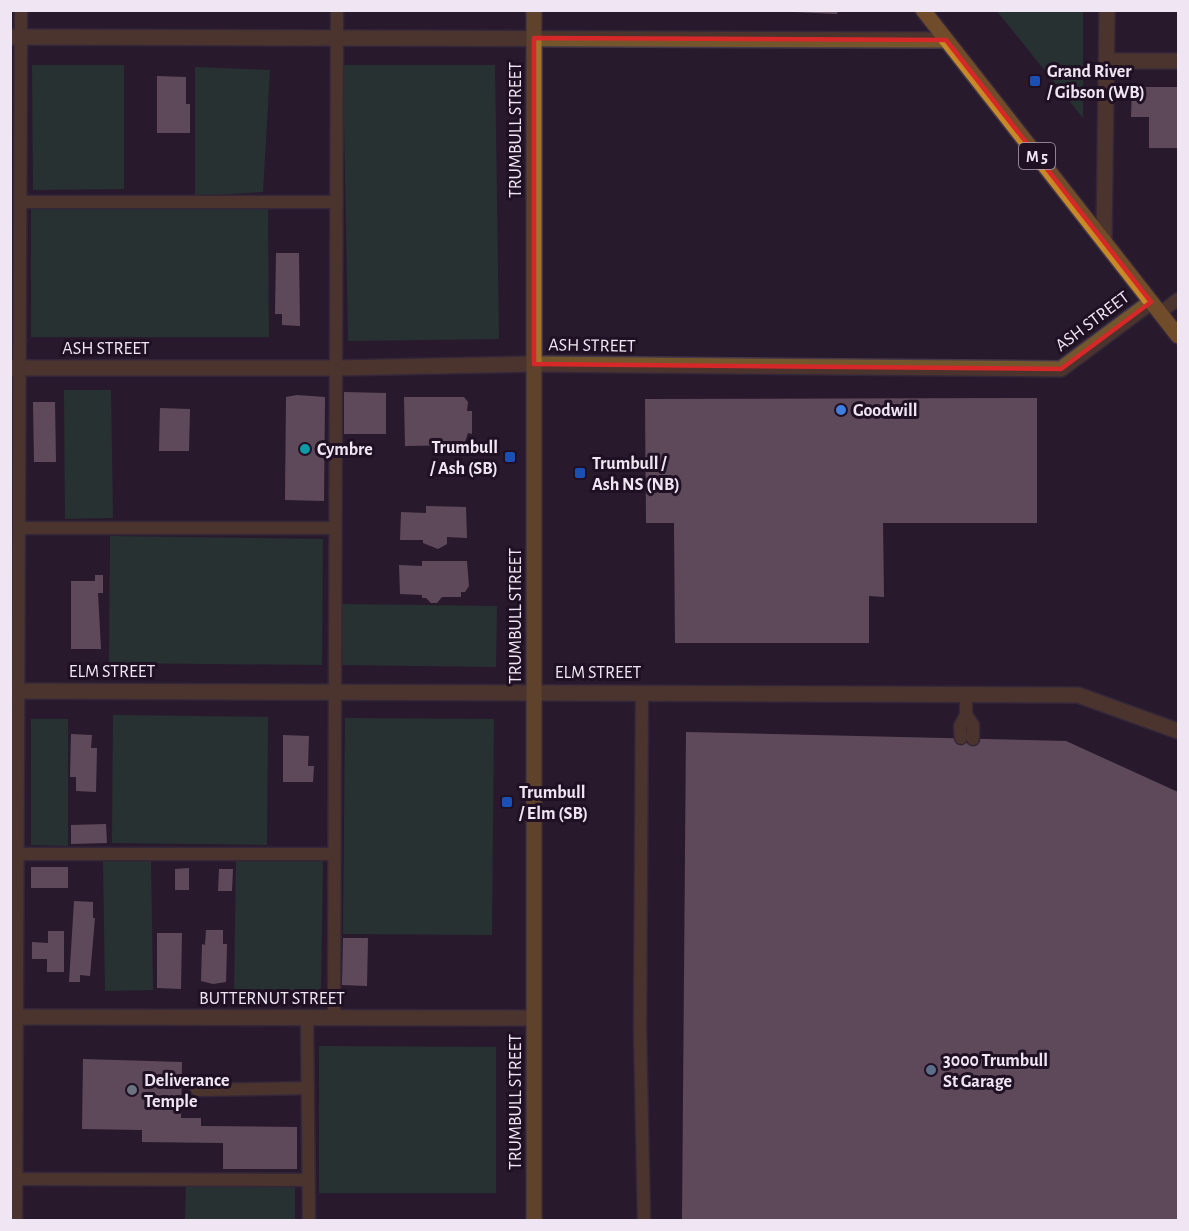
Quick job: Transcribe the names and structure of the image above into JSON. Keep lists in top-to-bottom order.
{
  "streets": {
    "main road": ["M 5"],
    "street": [
      "TRUMBULL STREET",
      "ASH STREET",
      "ELM STREET",
      "BUTTERNUT STREET"
    ]
  },
  "crossings": [
    ["TRUMBULL STREET", "ASH STREET"],
    ["TRUMBULL STREET", "ELM STREET"],
    ["TRUMBULL STREET", "BUTTERNUT STREET"],
    ["M 5", "ASH STREET"]
  ],
  "places": {
    "transit": [
      "Grand River / Gibson (WB)",
      "Trumbull / Ash (SB)",
      "Trumbull / Ash NS (NB)",
      "Trumbull / Elm (SB)"
    ],
    "other": [
      "Goodwill",
      "Cymbre",
      "3000 Trumbull St Garage",
      "Deliverance Temple"
    ]
  }
}
